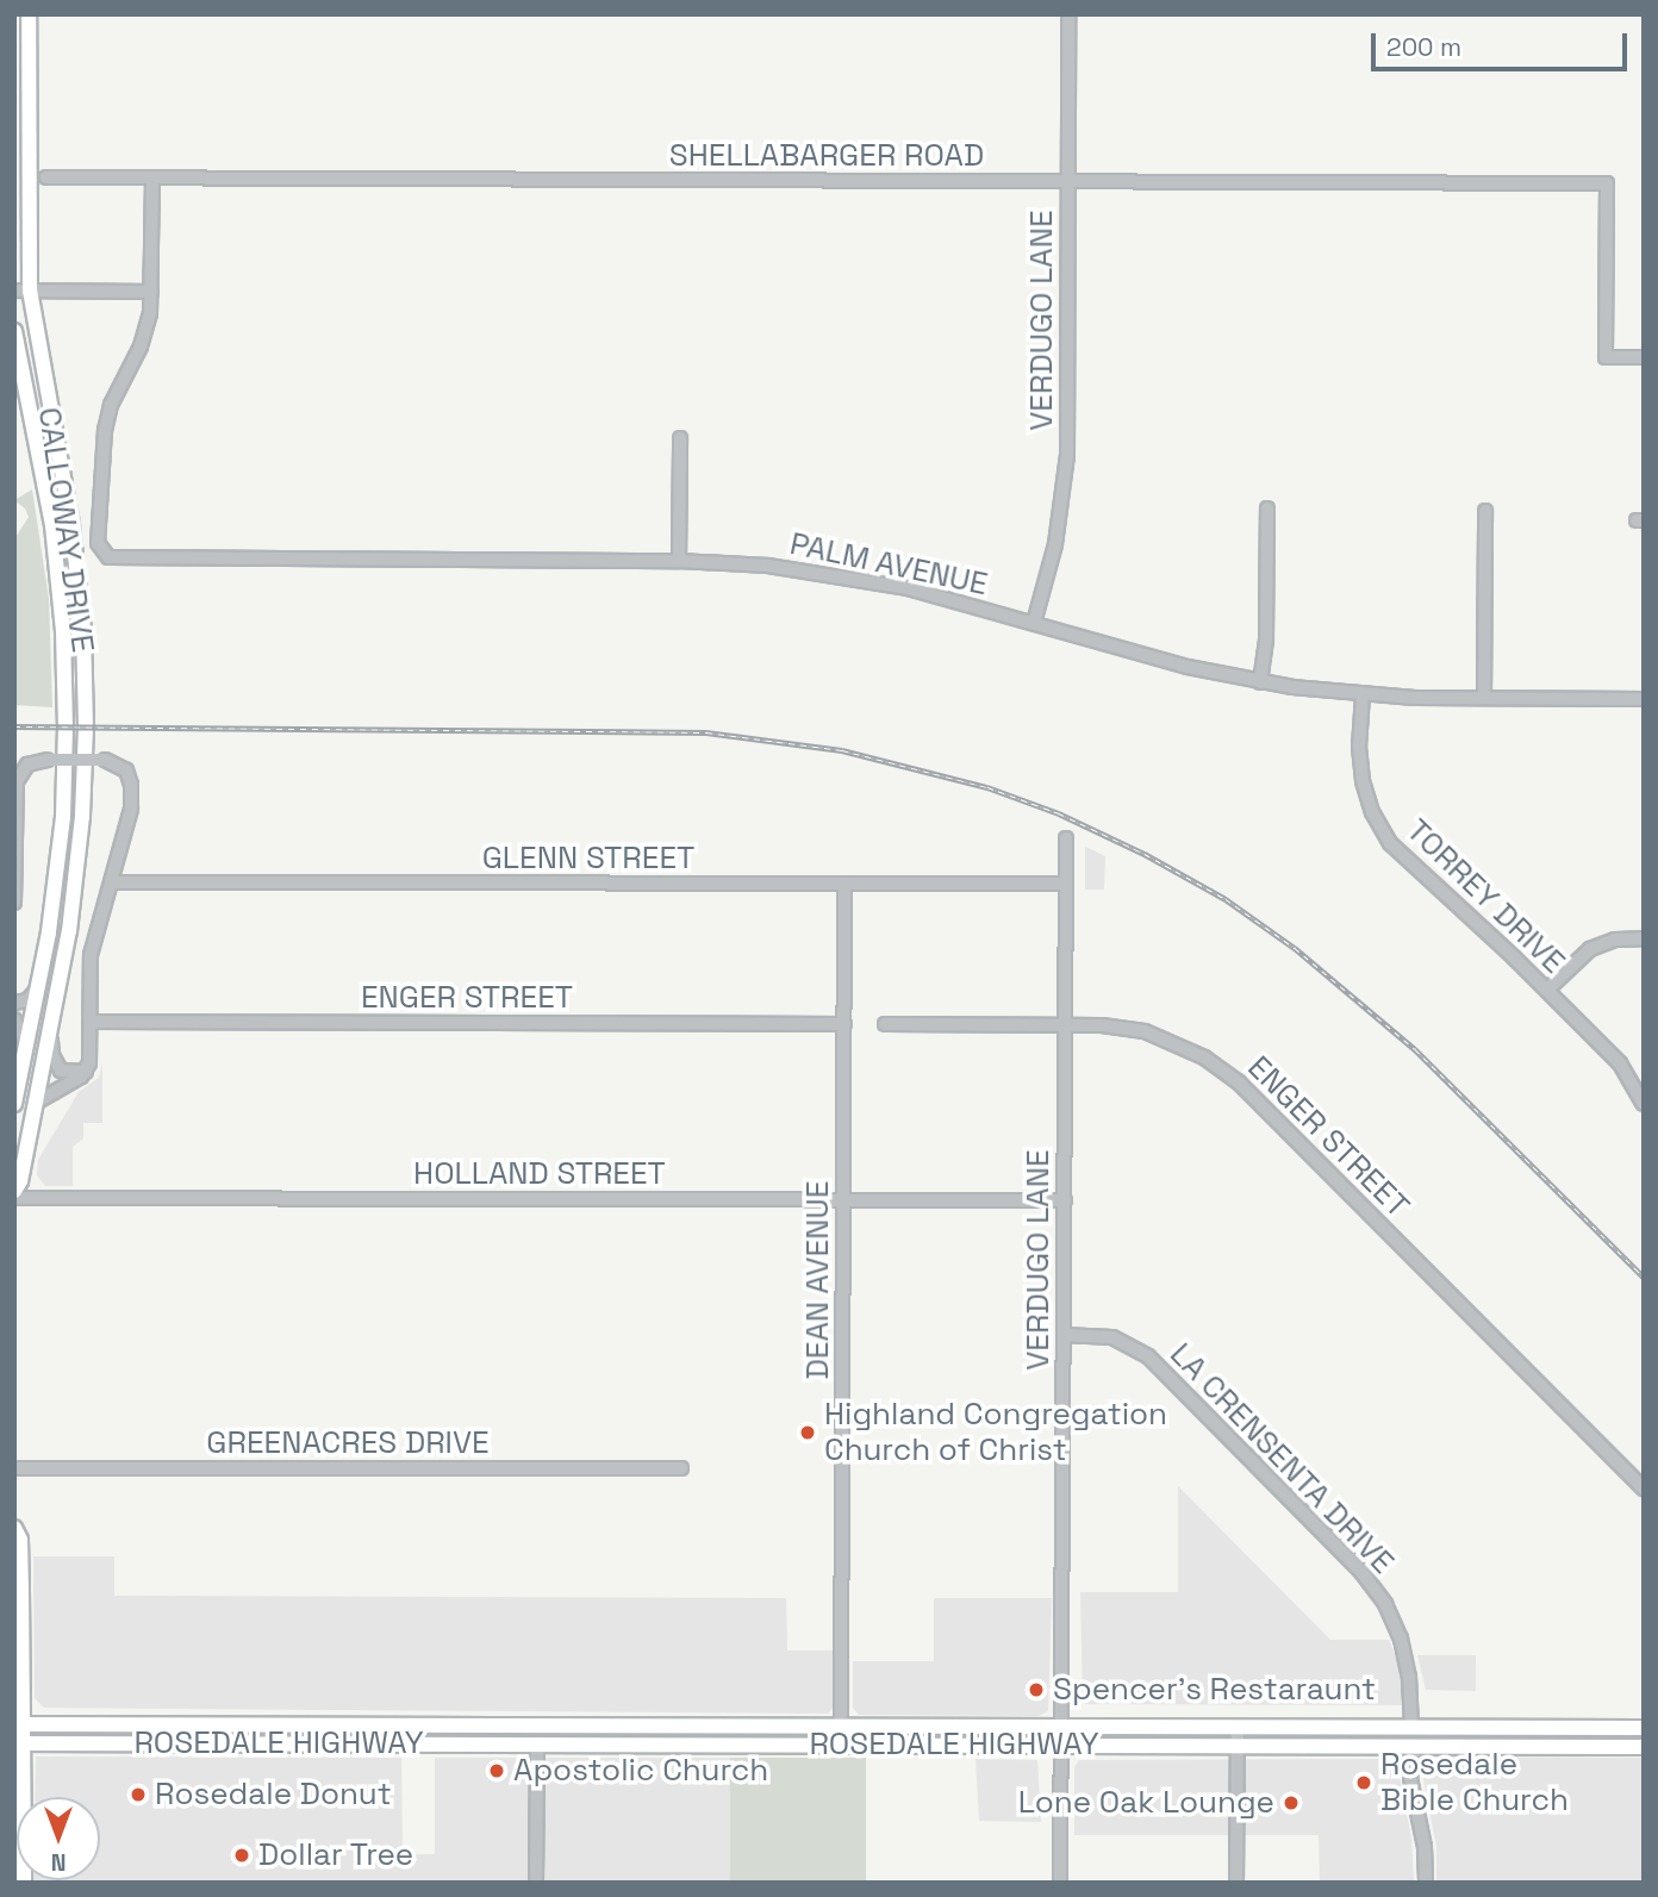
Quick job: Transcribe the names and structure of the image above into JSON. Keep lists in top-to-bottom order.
{
  "streets": {
    "main road": ["CALLOWAY DRIVE", "ROSEDALE HIGHWAY"],
    "street": [
      "SHELLABARGER ROAD",
      "VERDUGO LANE",
      "PALM AVENUE",
      "GLENN STREET",
      "TORREY DRIVE",
      "ENGER STREET",
      "HOLLAND STREET",
      "DEAN AVENUE",
      "GREENACRES DRIVE",
      "LA CRENSENTA DRIVE"
    ]
  },
  "crossings": [
    ["SHELLABARGER ROAD", "VERDUGO LANE"],
    ["VERDUGO LANE", "PALM AVENUE"],
    ["VERDUGO LANE", "GLENN STREET"],
    ["VERDUGO LANE", "ENGER STREET"],
    ["VERDUGO LANE", "HOLLAND STREET"],
    ["VERDUGO LANE", "LA CRENSENTA DRIVE"],
    ["VERDUGO LANE", "ROSEDALE HIGHWAY"],
    ["PALM AVENUE", "TORREY DRIVE"],
    ["GLENN STREET", "DEAN AVENUE"],
    ["ENGER STREET", "DEAN AVENUE"],
    ["HOLLAND STREET", "DEAN AVENUE"],
    ["DEAN AVENUE", "ROSEDALE HIGHWAY"],
    ["LA CRENSENTA DRIVE", "ROSEDALE HIGHWAY"]
  ],
  "places": [
    "Highland Congregation Church of Christ",
    "Spencer's Restaraunt",
    "Apostolic Church",
    "Rosedale Bible Church",
    "Rosedale Donut",
    "Lone Oak Lounge",
    "Dollar Tree"
  ],
  "scale_bar": "200 m",
  "north": "bottom"
}
